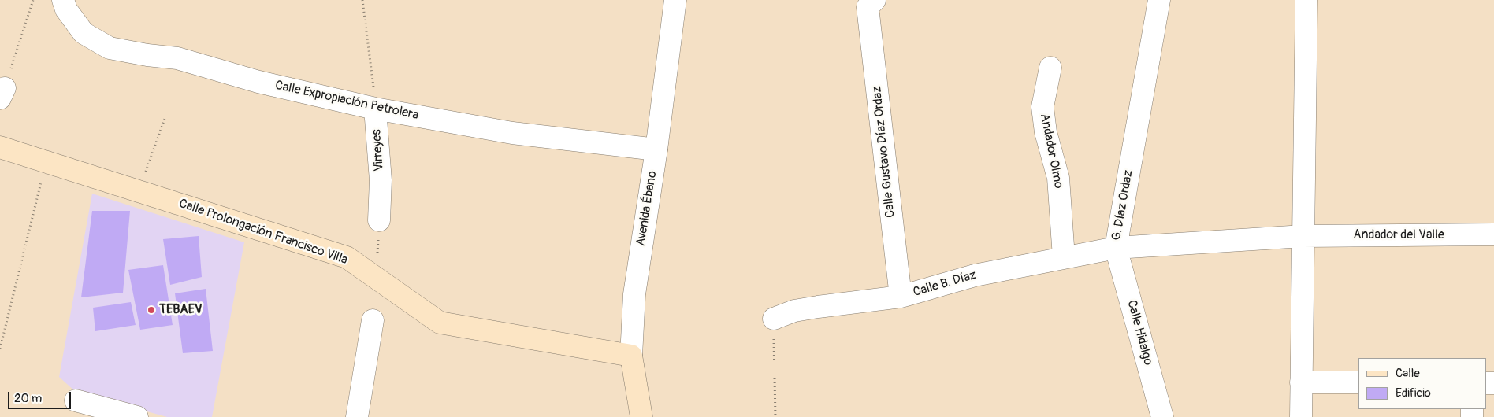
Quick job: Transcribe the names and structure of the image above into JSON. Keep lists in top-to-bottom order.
{
  "streets": {
    "main road": ["Avenida Ébano", "Calle Prolongación Francisco Villa"],
    "street": [
      "Calle Expropiación Petrolera",
      "Virreyes",
      "Andador Olmo",
      "Calle Gustavo Díaz Ordaz",
      "G. Díaz Ordaz",
      "Andador del Valle",
      "Calle B. Díaz",
      "Calle Hidalgo"
    ]
  },
  "crossings": [
    ["Calle Expropiación Petrolera", "Virreyes"],
    ["Calle Expropiación Petrolera", "Avenida Ébano"],
    ["Andador Olmo", "Calle B. Díaz"],
    ["Calle Gustavo Díaz Ordaz", "Calle B. Díaz"],
    ["G. Díaz Ordaz", "Andador del Valle"],
    ["G. Díaz Ordaz", "Calle B. Díaz"],
    ["G. Díaz Ordaz", "Calle Hidalgo"],
    ["Avenida Ébano", "Calle Prolongación Francisco Villa"],
    ["Calle B. Díaz", "Calle Hidalgo"]
  ],
  "places": ["TEBAEV"],
  "legend": ["Calle", "Edificio"],
  "scale_bar": "20 m"
}
